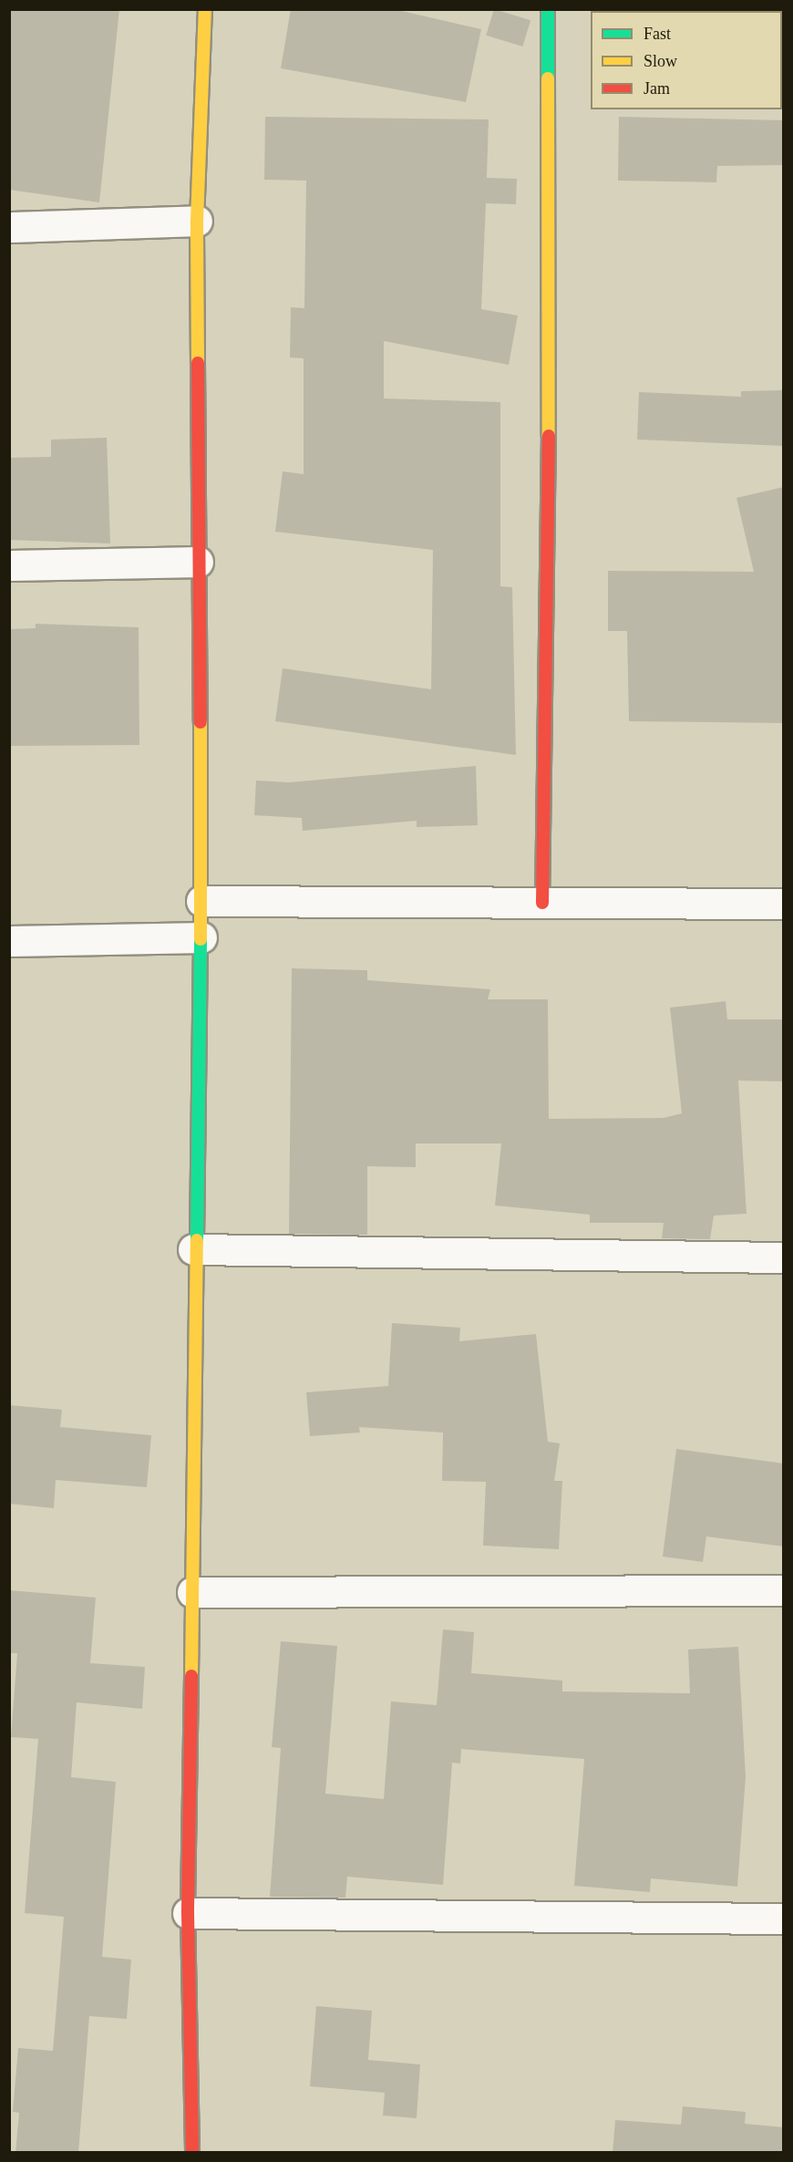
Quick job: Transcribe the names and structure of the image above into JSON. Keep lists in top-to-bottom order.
{
  "legend": ["Fast", "Slow", "Jam"]
}
